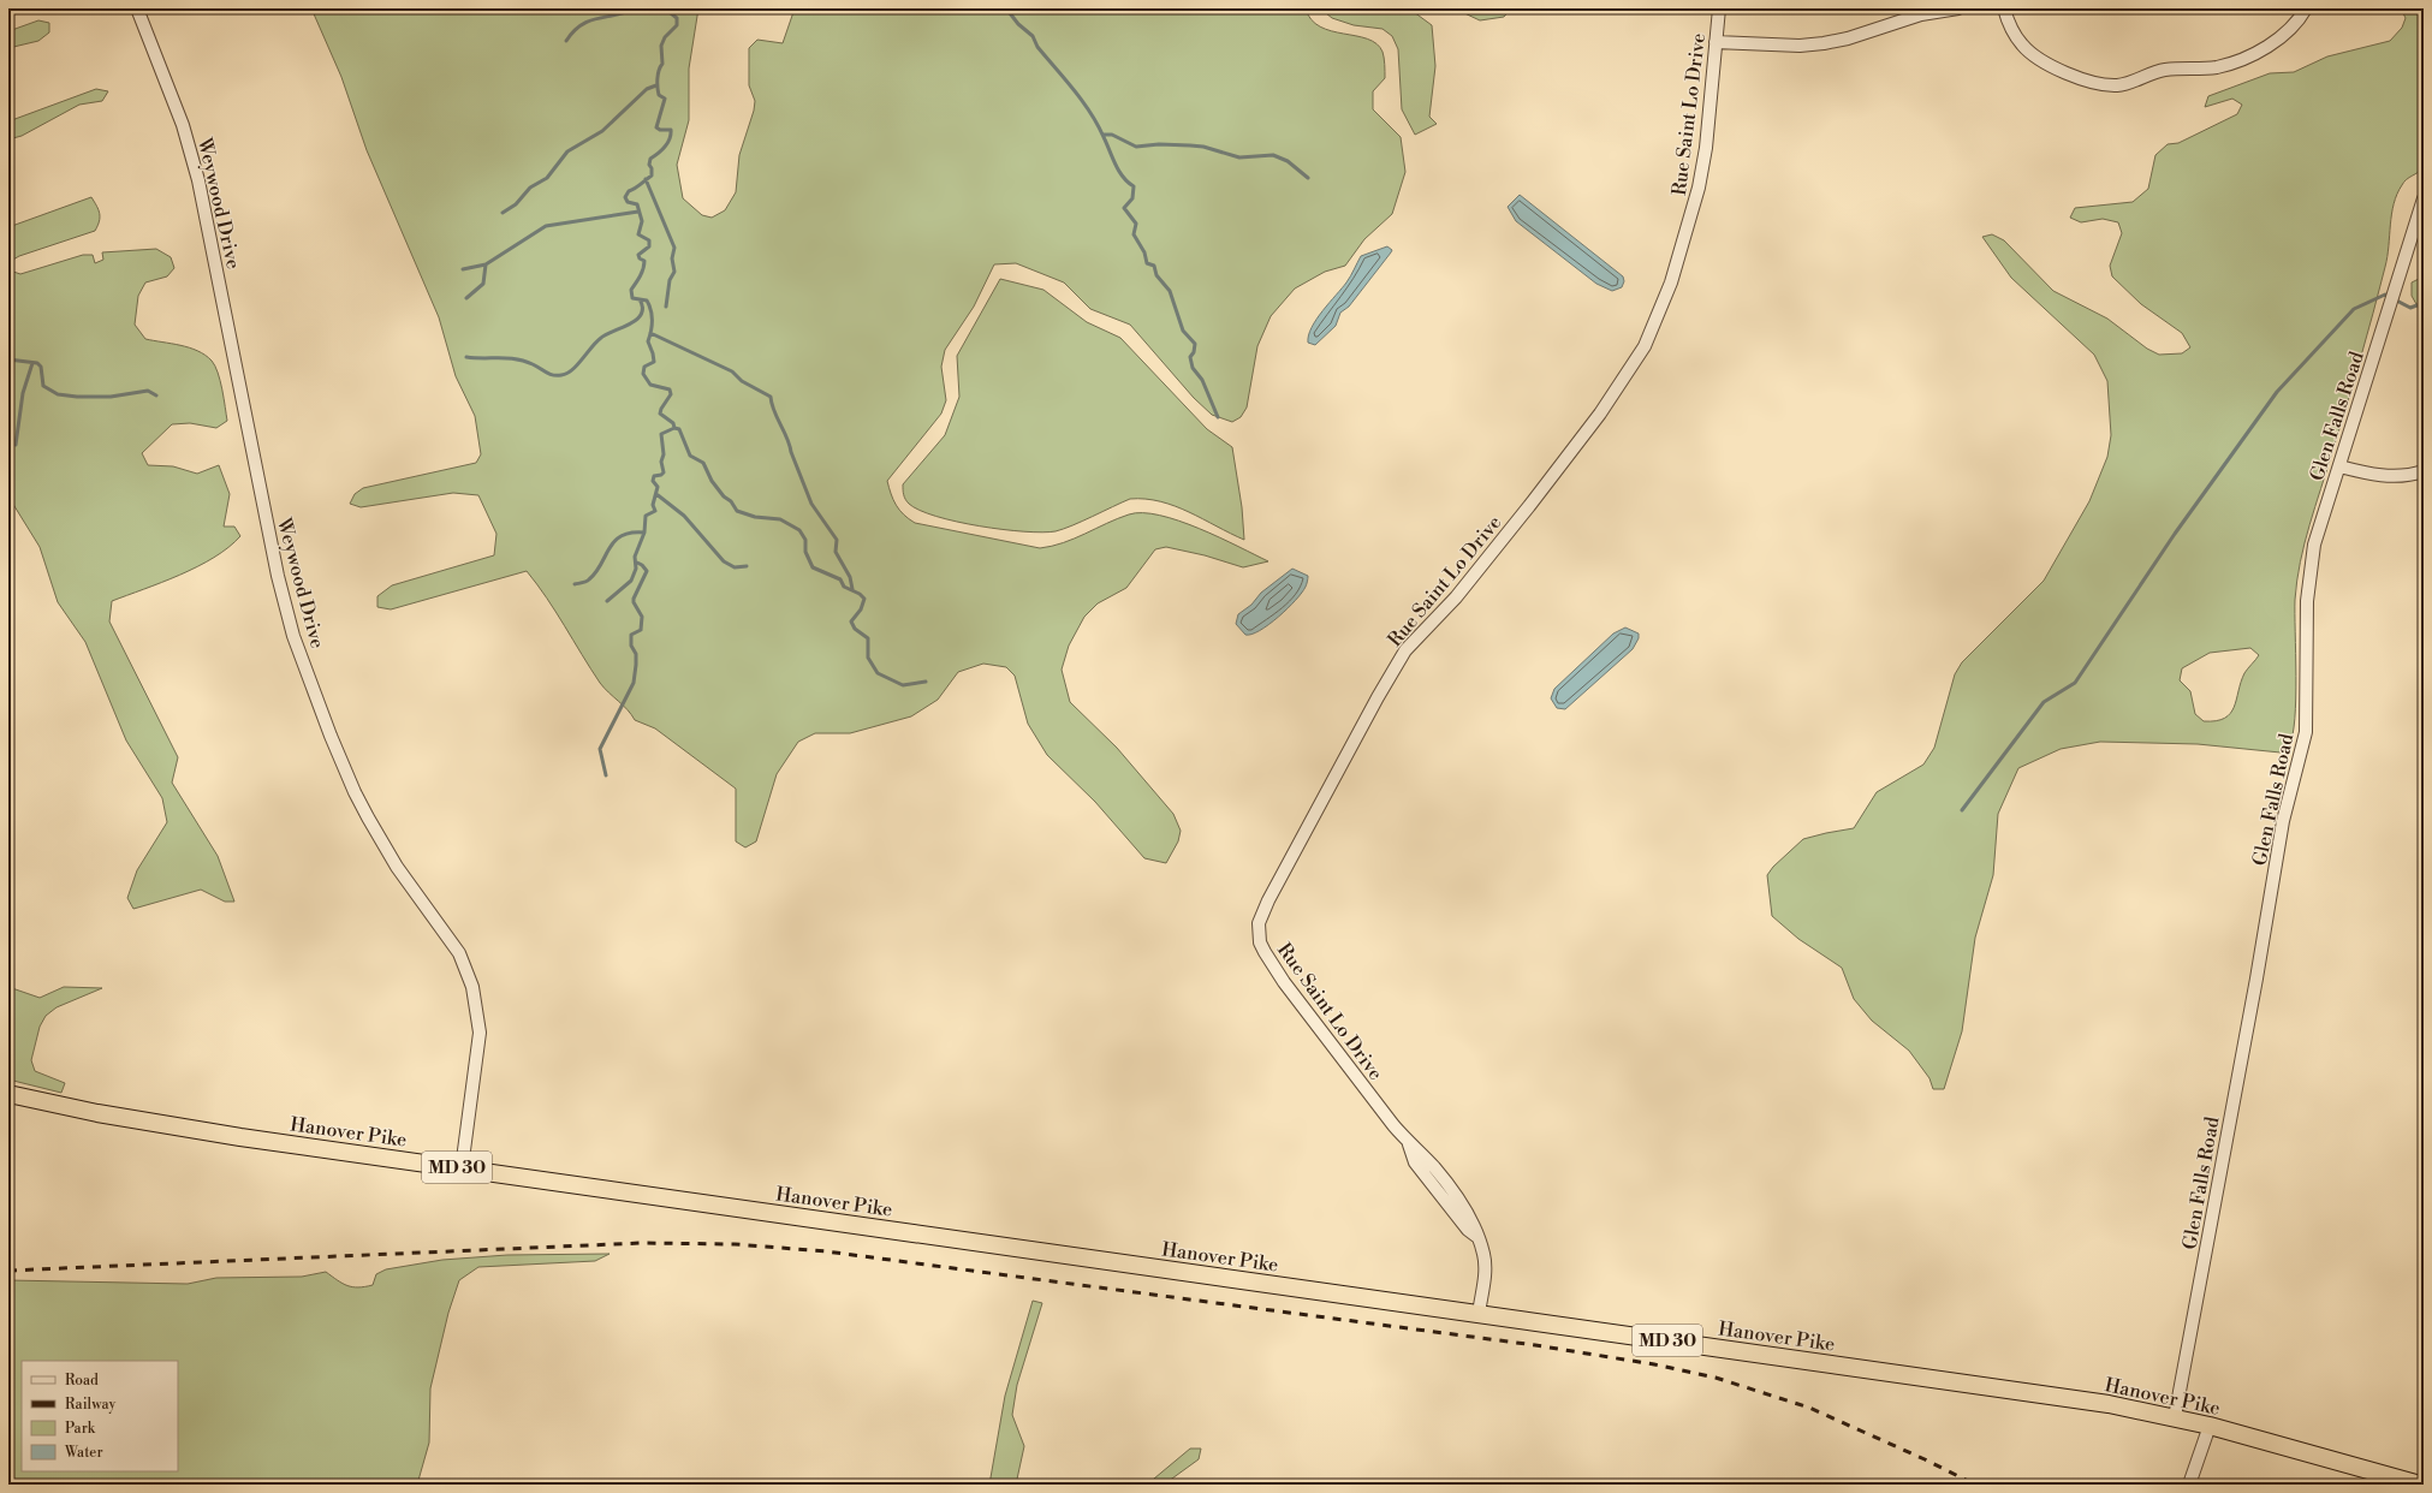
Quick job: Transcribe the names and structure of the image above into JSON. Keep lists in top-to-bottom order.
{
  "streets": {
    "highway": ["Hanover Pike", "MD 30"],
    "street": ["Rue Saint Lo Drive", "Weywood Drive", "Glen Falls Road"]
  },
  "crossings": [
    ["Rue Saint Lo Drive", "Hanover Pike"],
    ["Weywood Drive", "Hanover Pike"],
    ["Glen Falls Road", "Hanover Pike"]
  ],
  "legend": [
    "Road",
    "Railway",
    "Park",
    "Water"
  ]
}
